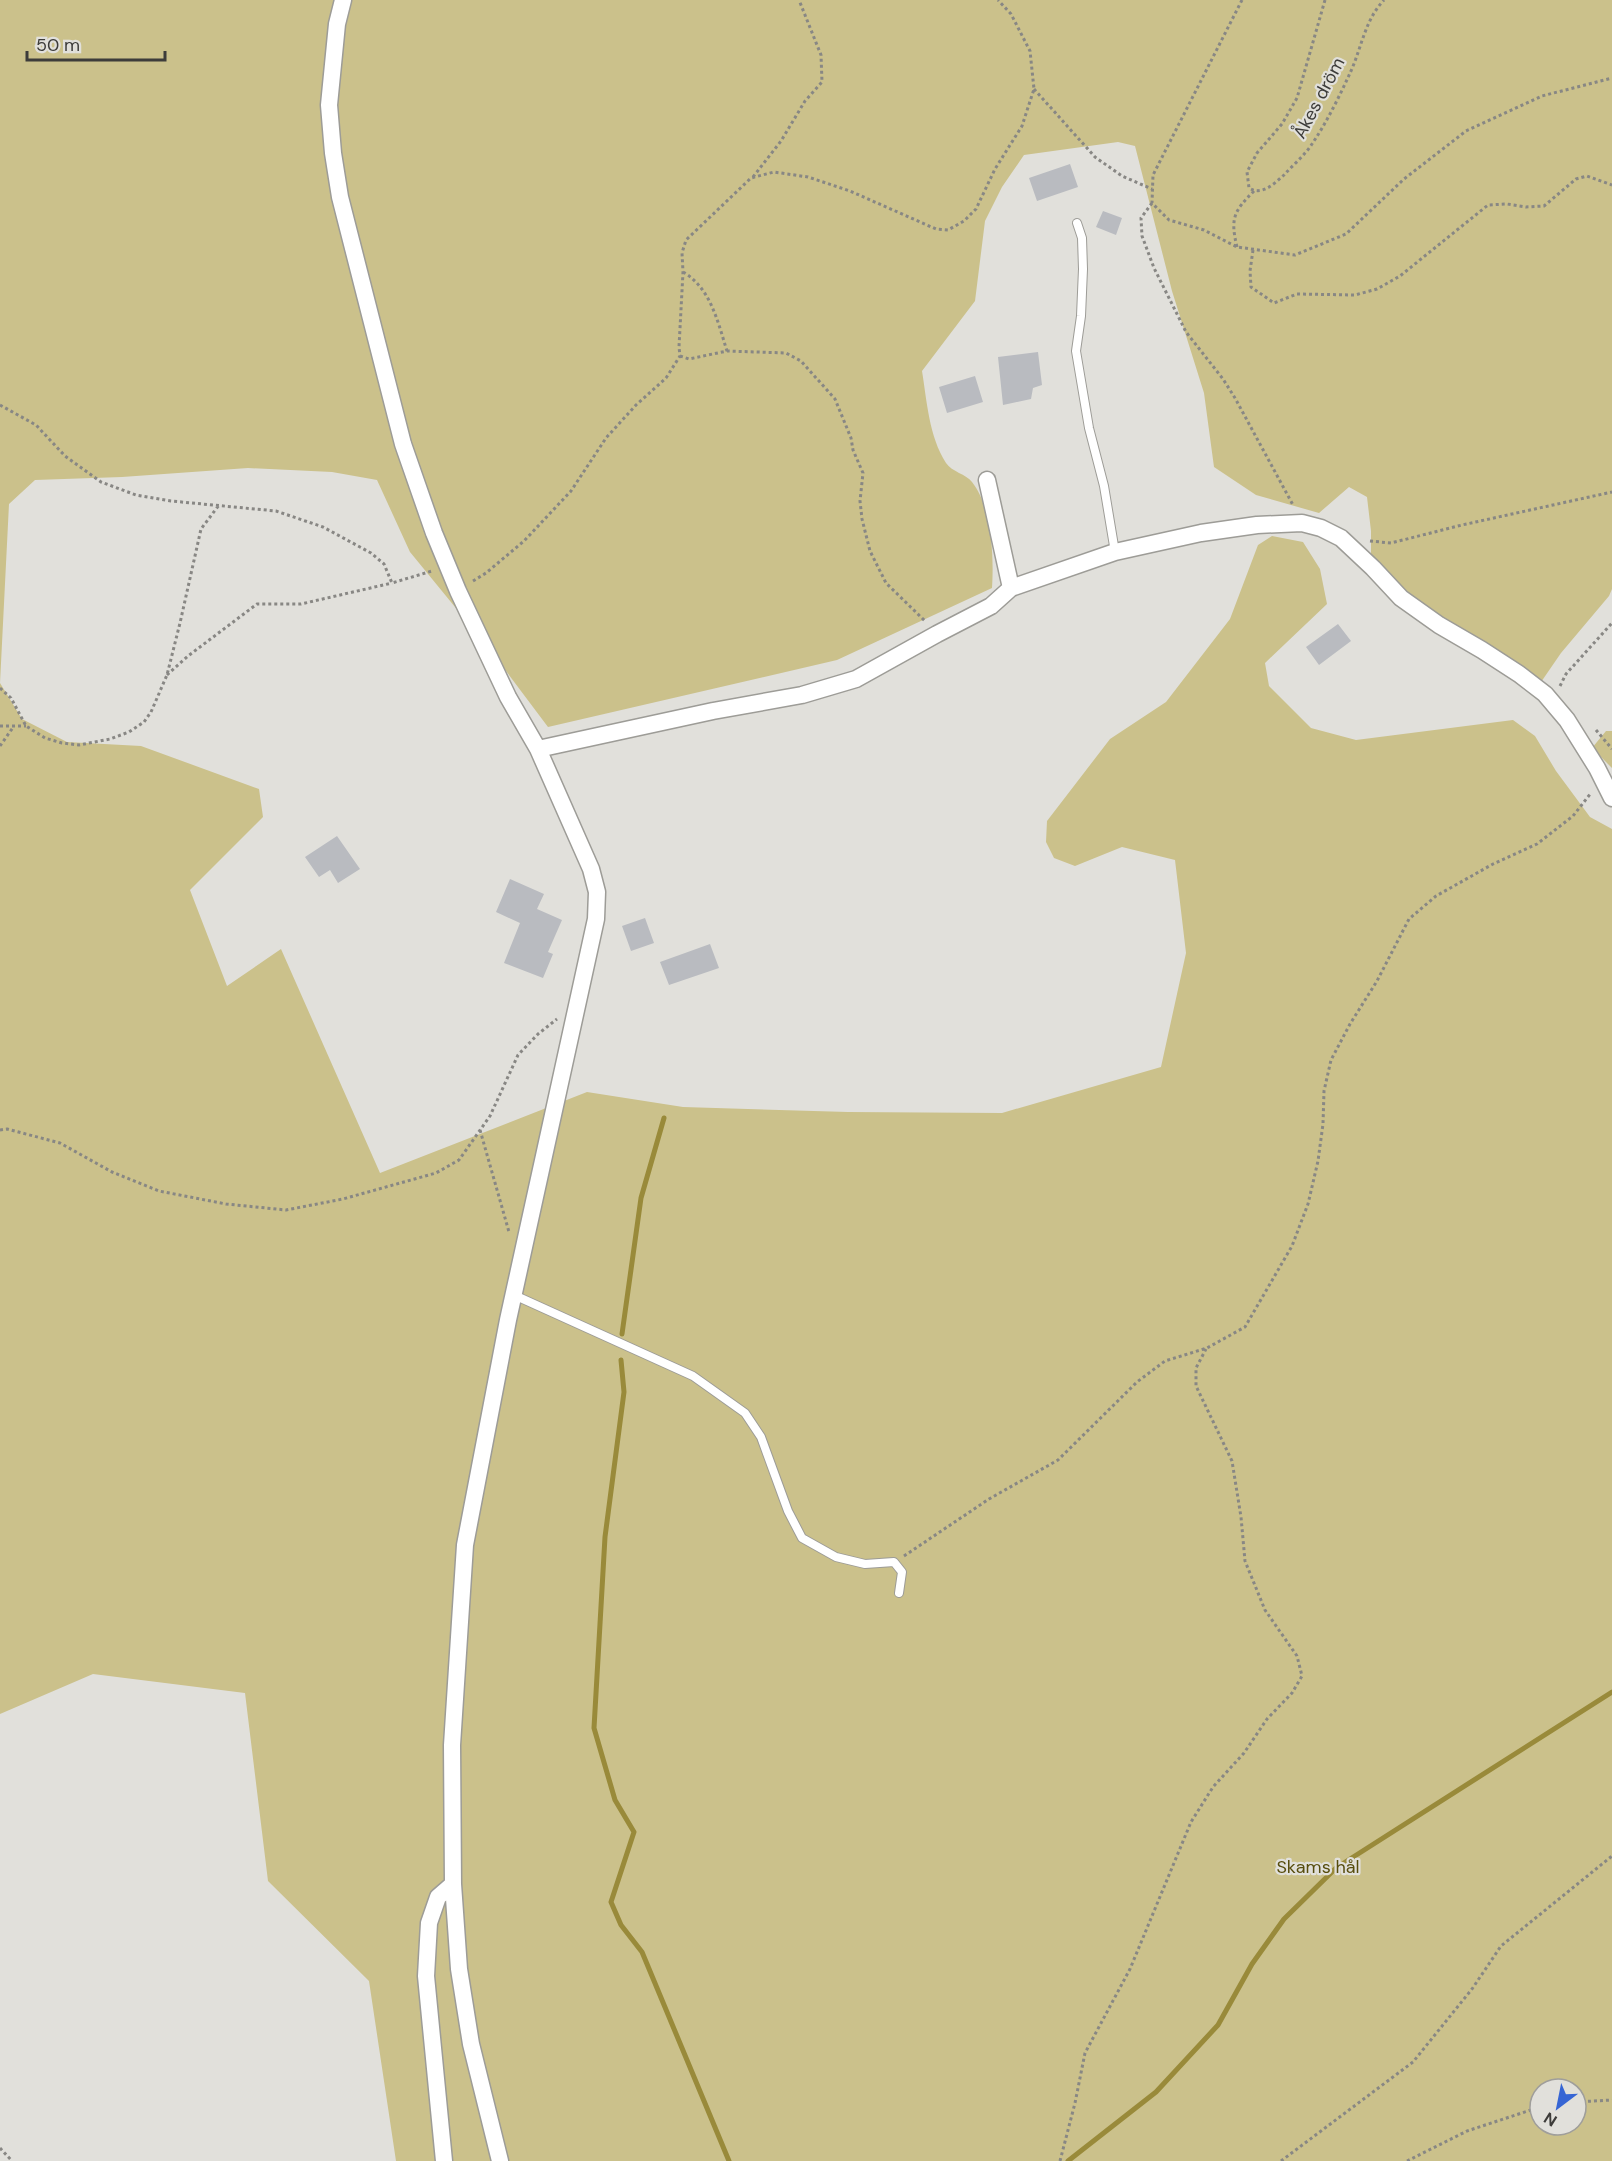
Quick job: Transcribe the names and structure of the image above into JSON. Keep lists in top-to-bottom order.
{
  "streets": {
    "path": ["Åkes dröm"]
  },
  "parks": ["Skams hål"],
  "scale_bar": "50 m",
  "north": "bottom left"
}
